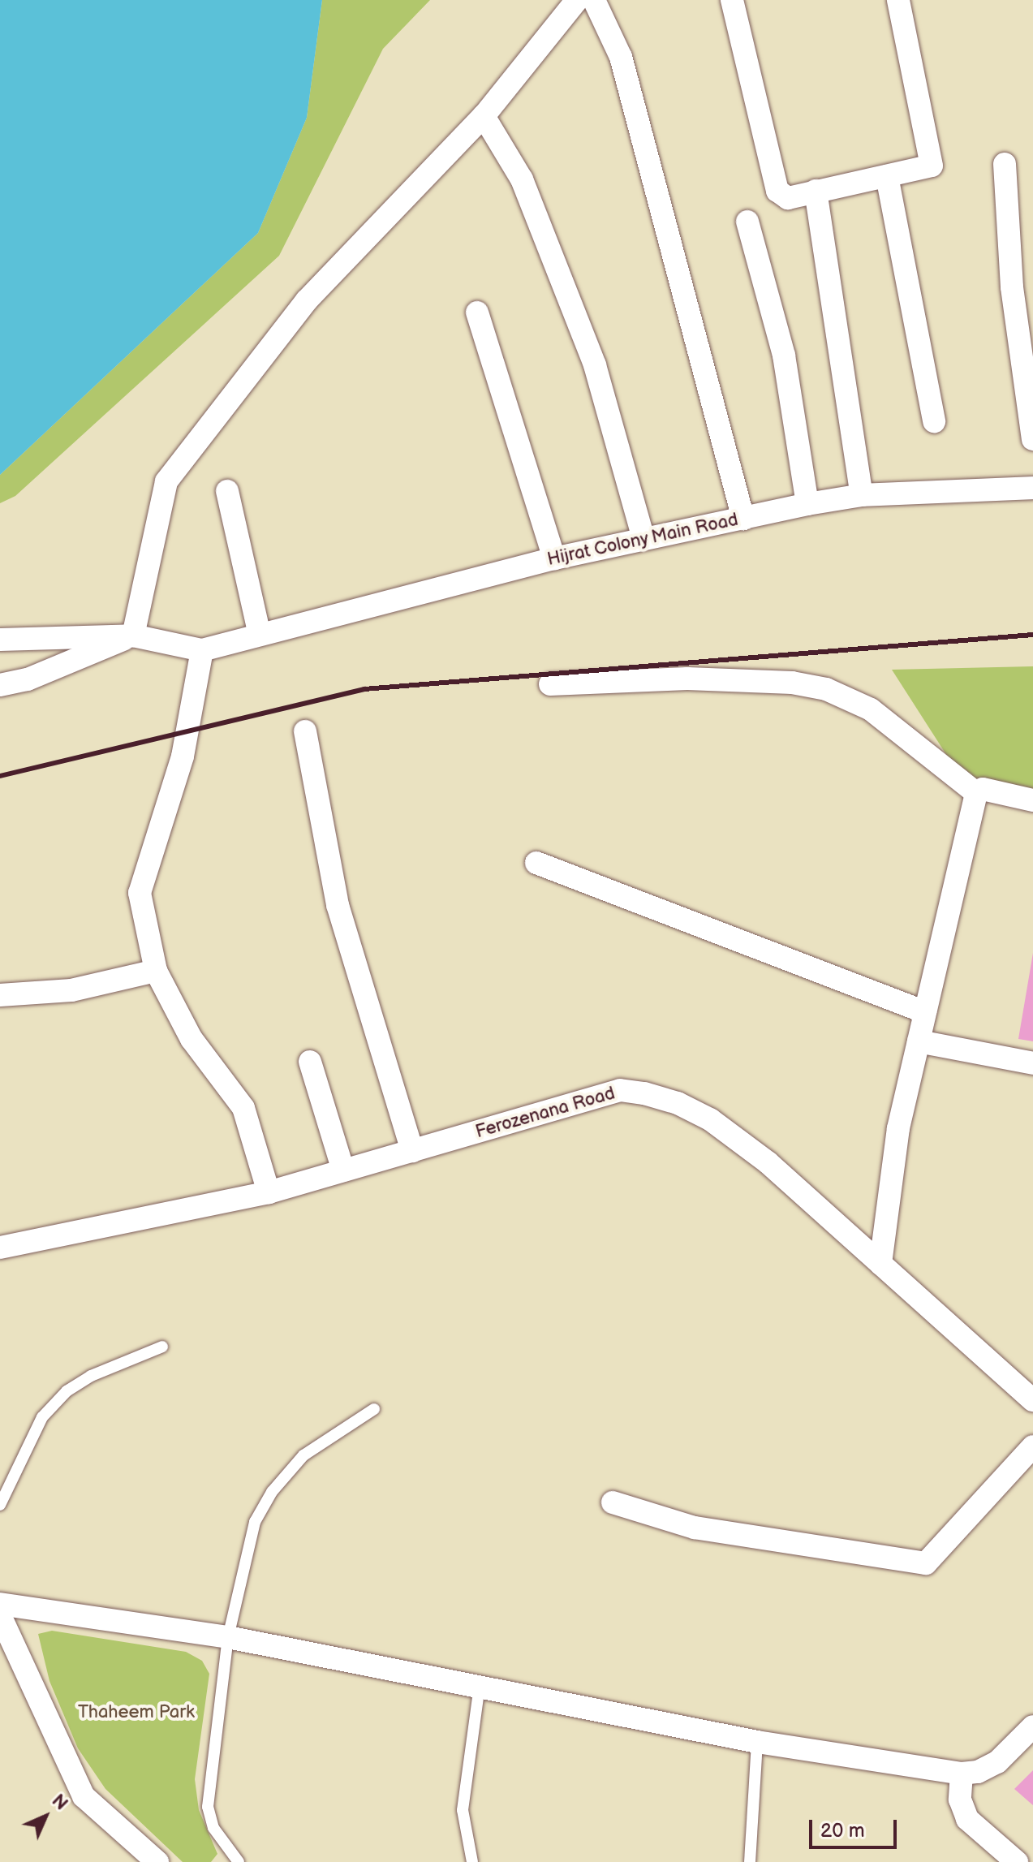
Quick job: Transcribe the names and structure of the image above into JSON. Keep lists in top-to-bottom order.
{
  "streets": {
    "street": ["Hijrat Colony Main Road", "Ferozenana Road"]
  },
  "parks": ["Thaheem Park"],
  "scale_bar": "20 m",
  "north": "top right"
}
